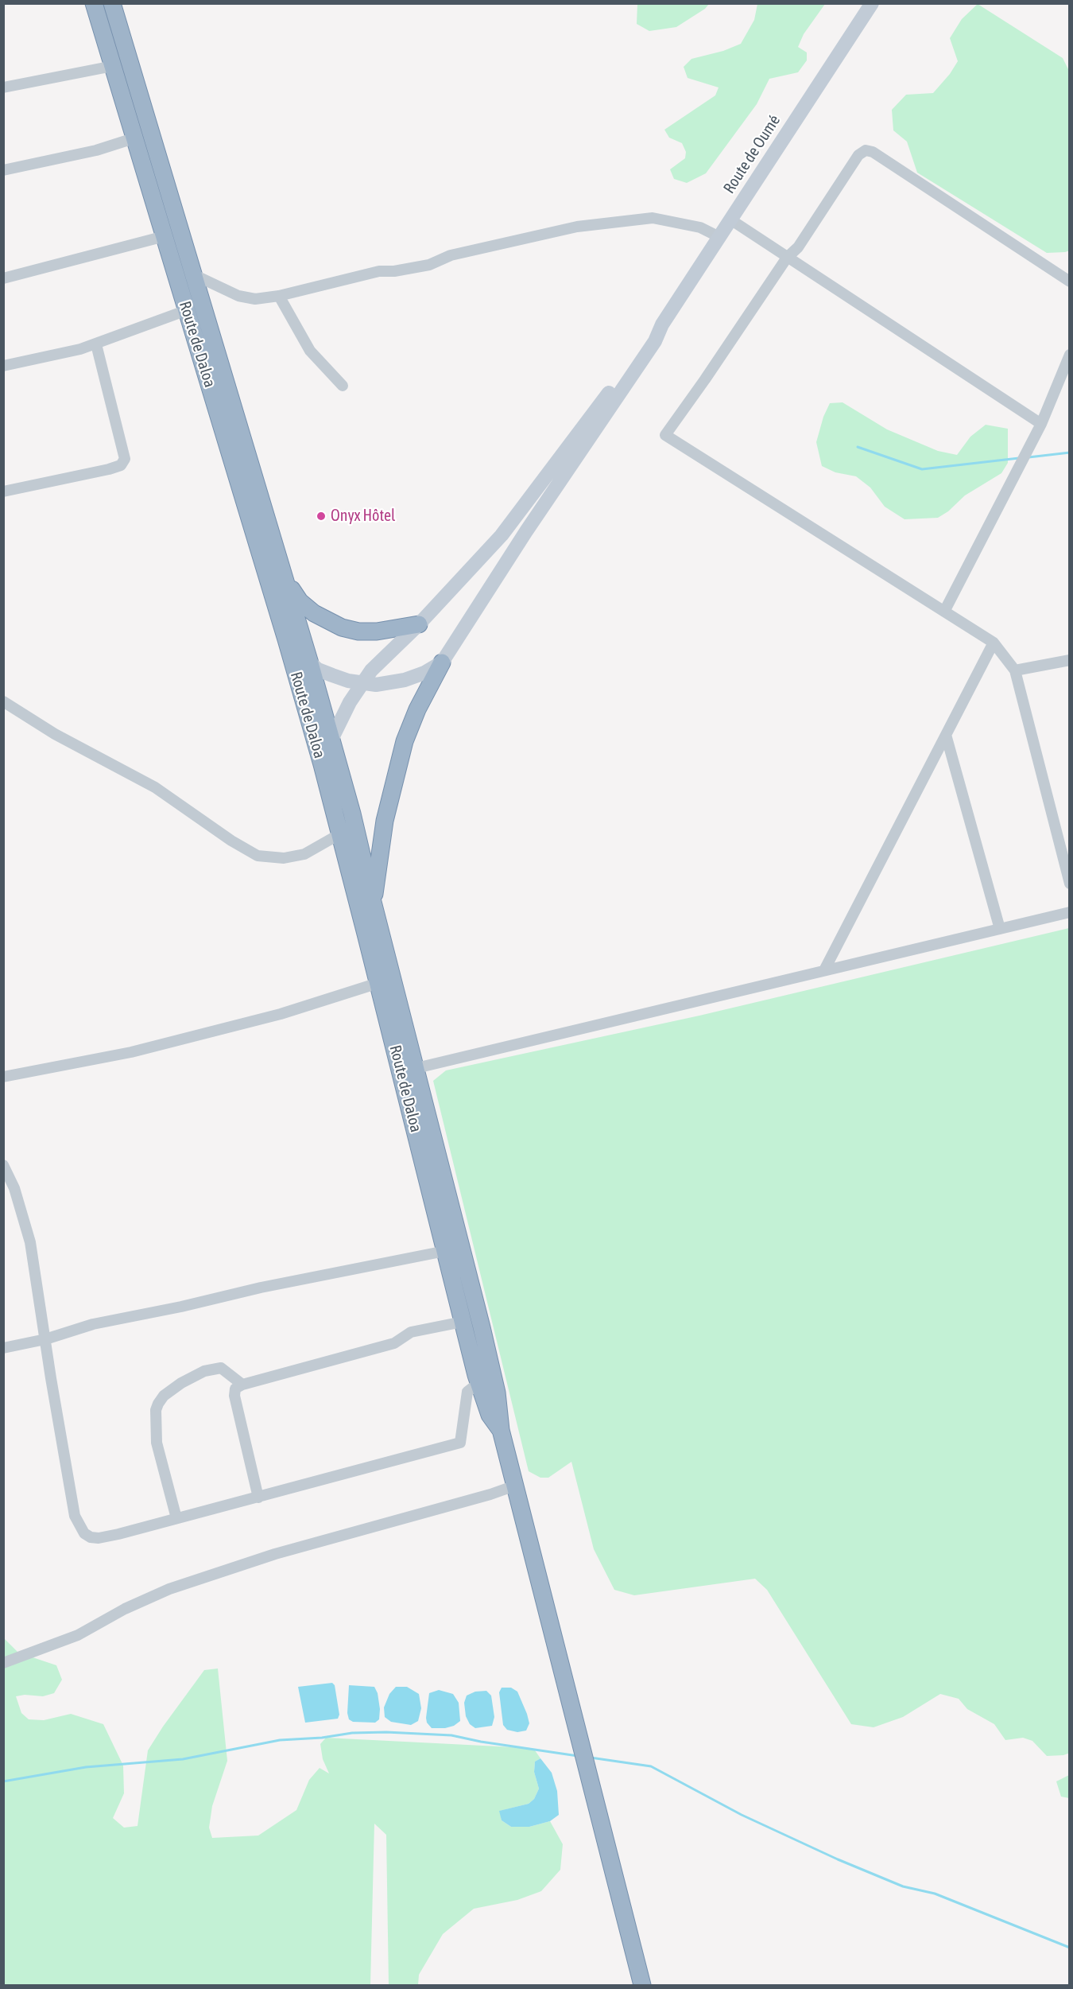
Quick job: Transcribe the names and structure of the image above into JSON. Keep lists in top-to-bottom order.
{
  "streets": {
    "highway": ["Route de Daloa"],
    "main road": ["Route de Oumé"]
  },
  "places": ["Onyx Hôtel"]
}
